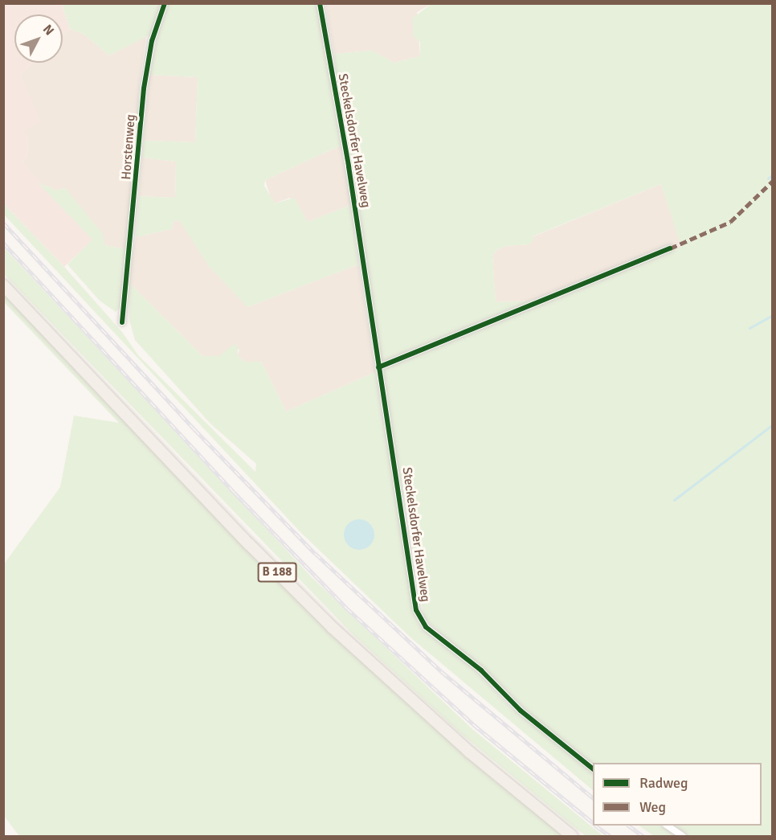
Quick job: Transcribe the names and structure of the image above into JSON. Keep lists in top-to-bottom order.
{
  "streets": {
    "main road": ["B 188"],
    "street": ["Steckelsdorfer Havelweg", "Horstenweg"]
  },
  "legend": ["Radweg", "Weg"],
  "north": "top right"
}
